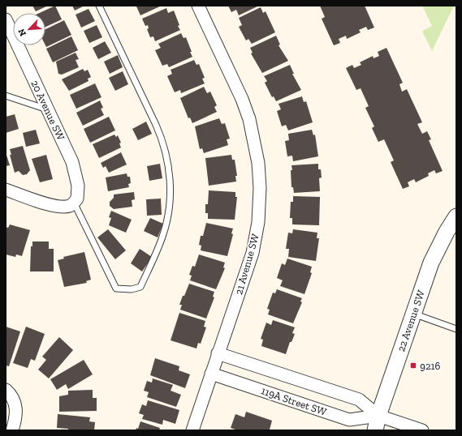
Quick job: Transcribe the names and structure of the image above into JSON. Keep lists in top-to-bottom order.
{
  "streets": {
    "street": [
      "20 Avenue SW",
      "21 Avenue SW",
      "22 Avenue SW",
      "119A Street SW"
    ]
  },
  "crossings": [
    ["21 Avenue SW", "119A Street SW"],
    ["22 Avenue SW", "119A Street SW"]
  ],
  "places": {
    "transit": ["9216"]
  },
  "north": "bottom left"
}
